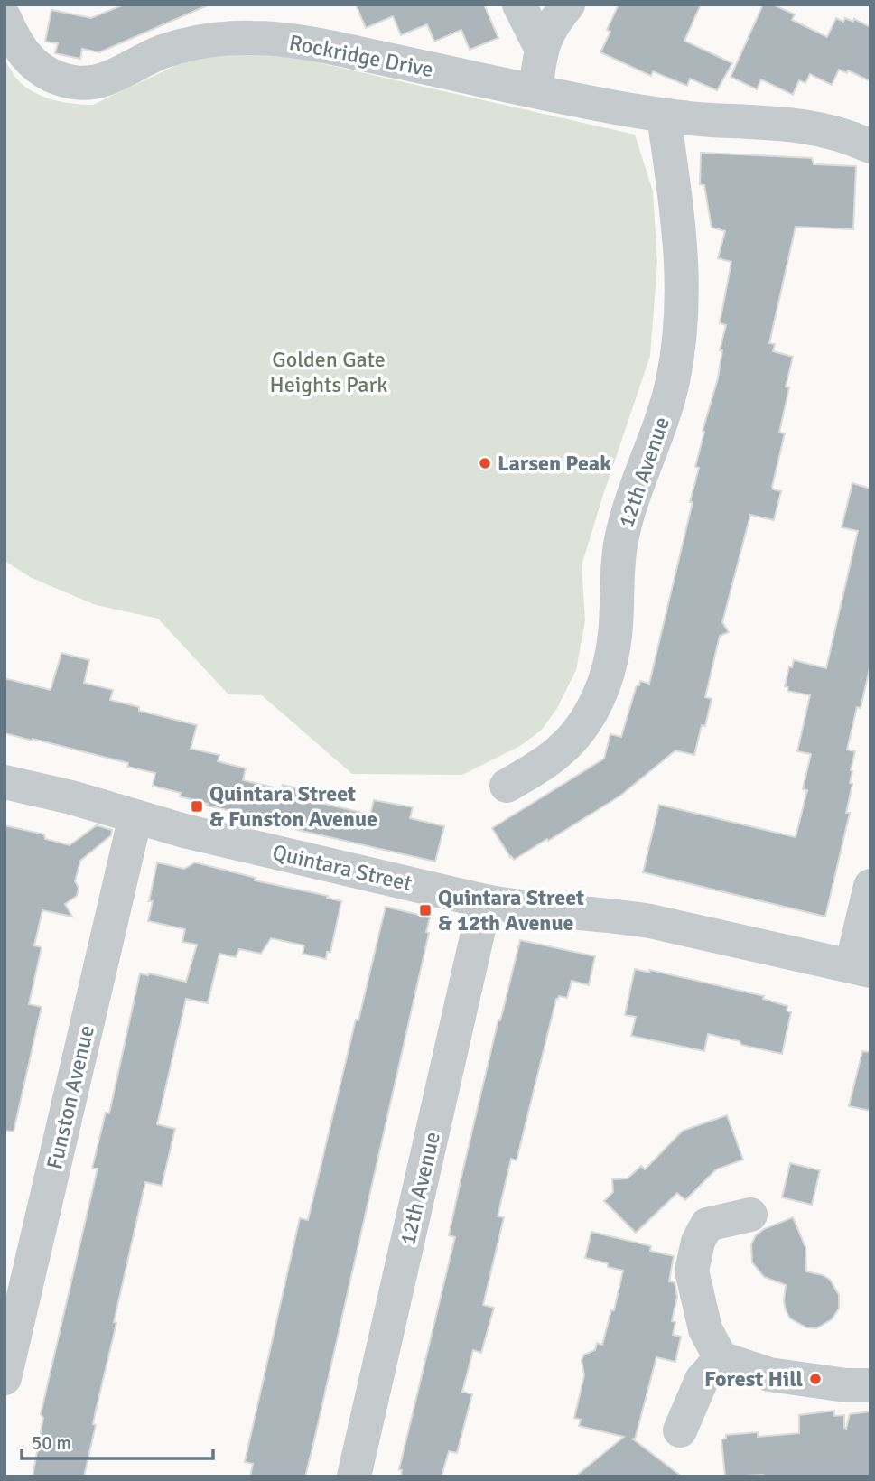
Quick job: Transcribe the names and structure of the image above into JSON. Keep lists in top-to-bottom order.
{
  "streets": {
    "street": [
      "Rockridge Drive",
      "12th Avenue",
      "Quintara Street",
      "Funston Avenue"
    ]
  },
  "crossings": [
    ["Rockridge Drive", "12th Avenue"],
    ["12th Avenue", "Quintara Street"],
    ["Quintara Street", "Funston Avenue"]
  ],
  "parks": ["Golden Gate Heights Park"],
  "places": {
    "other": ["Larsen Peak", "Forest Hill"],
    "transit": ["Quintara Street & Funston Avenue", "Quintara Street & 12th Avenue"]
  },
  "scale_bar": "50 m"
}
